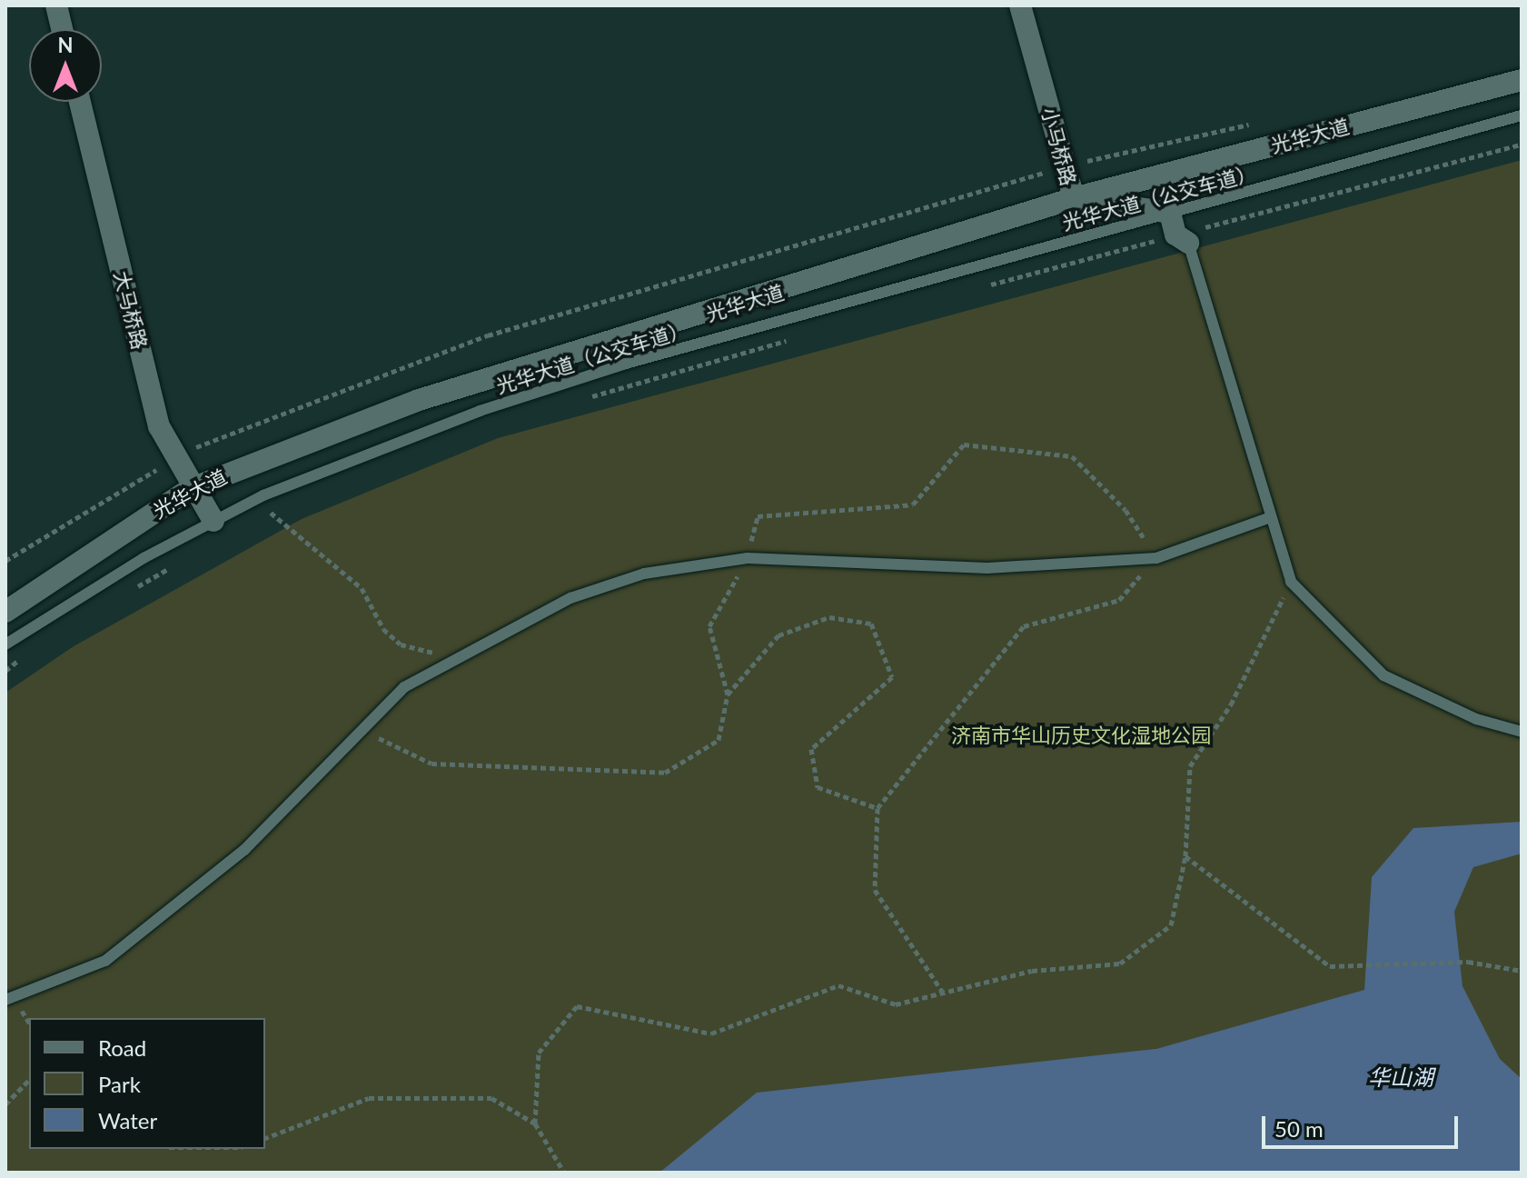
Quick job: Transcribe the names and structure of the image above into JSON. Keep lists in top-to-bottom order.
{
  "streets": {
    "main road": ["光华大道", "小马桥路", "大马桥路"],
    "lane": ["光华大道（公交车道）"]
  },
  "crossings": [
    ["光华大道", "小马桥路"],
    ["光华大道", "大马桥路"],
    ["小马桥路", "光华大道（公交车道）"],
    ["光华大道（公交车道）", "大马桥路"]
  ],
  "water": ["华山湖"],
  "parks": ["济南市华山历史文化湿地公园"],
  "legend": ["Road", "Park", "Water"],
  "scale_bar": "50 m",
  "north": "top"
}
